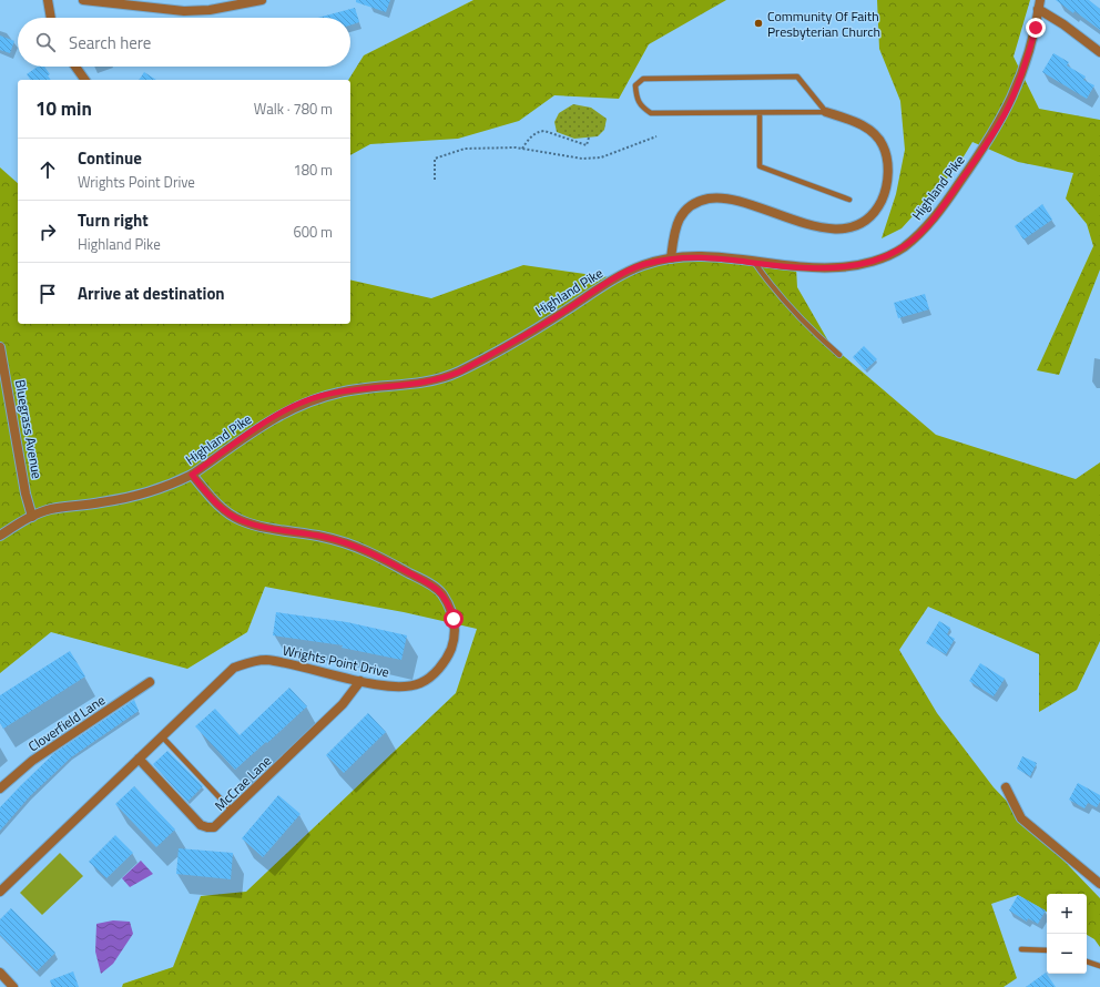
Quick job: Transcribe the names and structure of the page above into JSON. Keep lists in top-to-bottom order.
{
  "streets": {
    "street": [
      "Highland Pike",
      "Bluegrass Avenue",
      "Wrights Point Drive",
      "Cloverfield Lane",
      "McCrae Lane"
    ]
  },
  "crossings": [
    ["Highland Pike", "Bluegrass Avenue"],
    ["Highland Pike", "Wrights Point Drive"],
    ["Wrights Point Drive", "McCrae Lane"]
  ],
  "places": ["Community Of Faith Presbyterian Church"],
  "page": {
    "search": "Search here",
    "heading": ["10 min", "Walk · 780 m"],
    "list": [
      ["Continue", "Wrights Point Drive", "180 m"],
      ["Turn right", "Highland Pike", "600 m"],
      "Arrive at destination"
    ],
    "map_buttons": ["+", "−"]
  }
}
